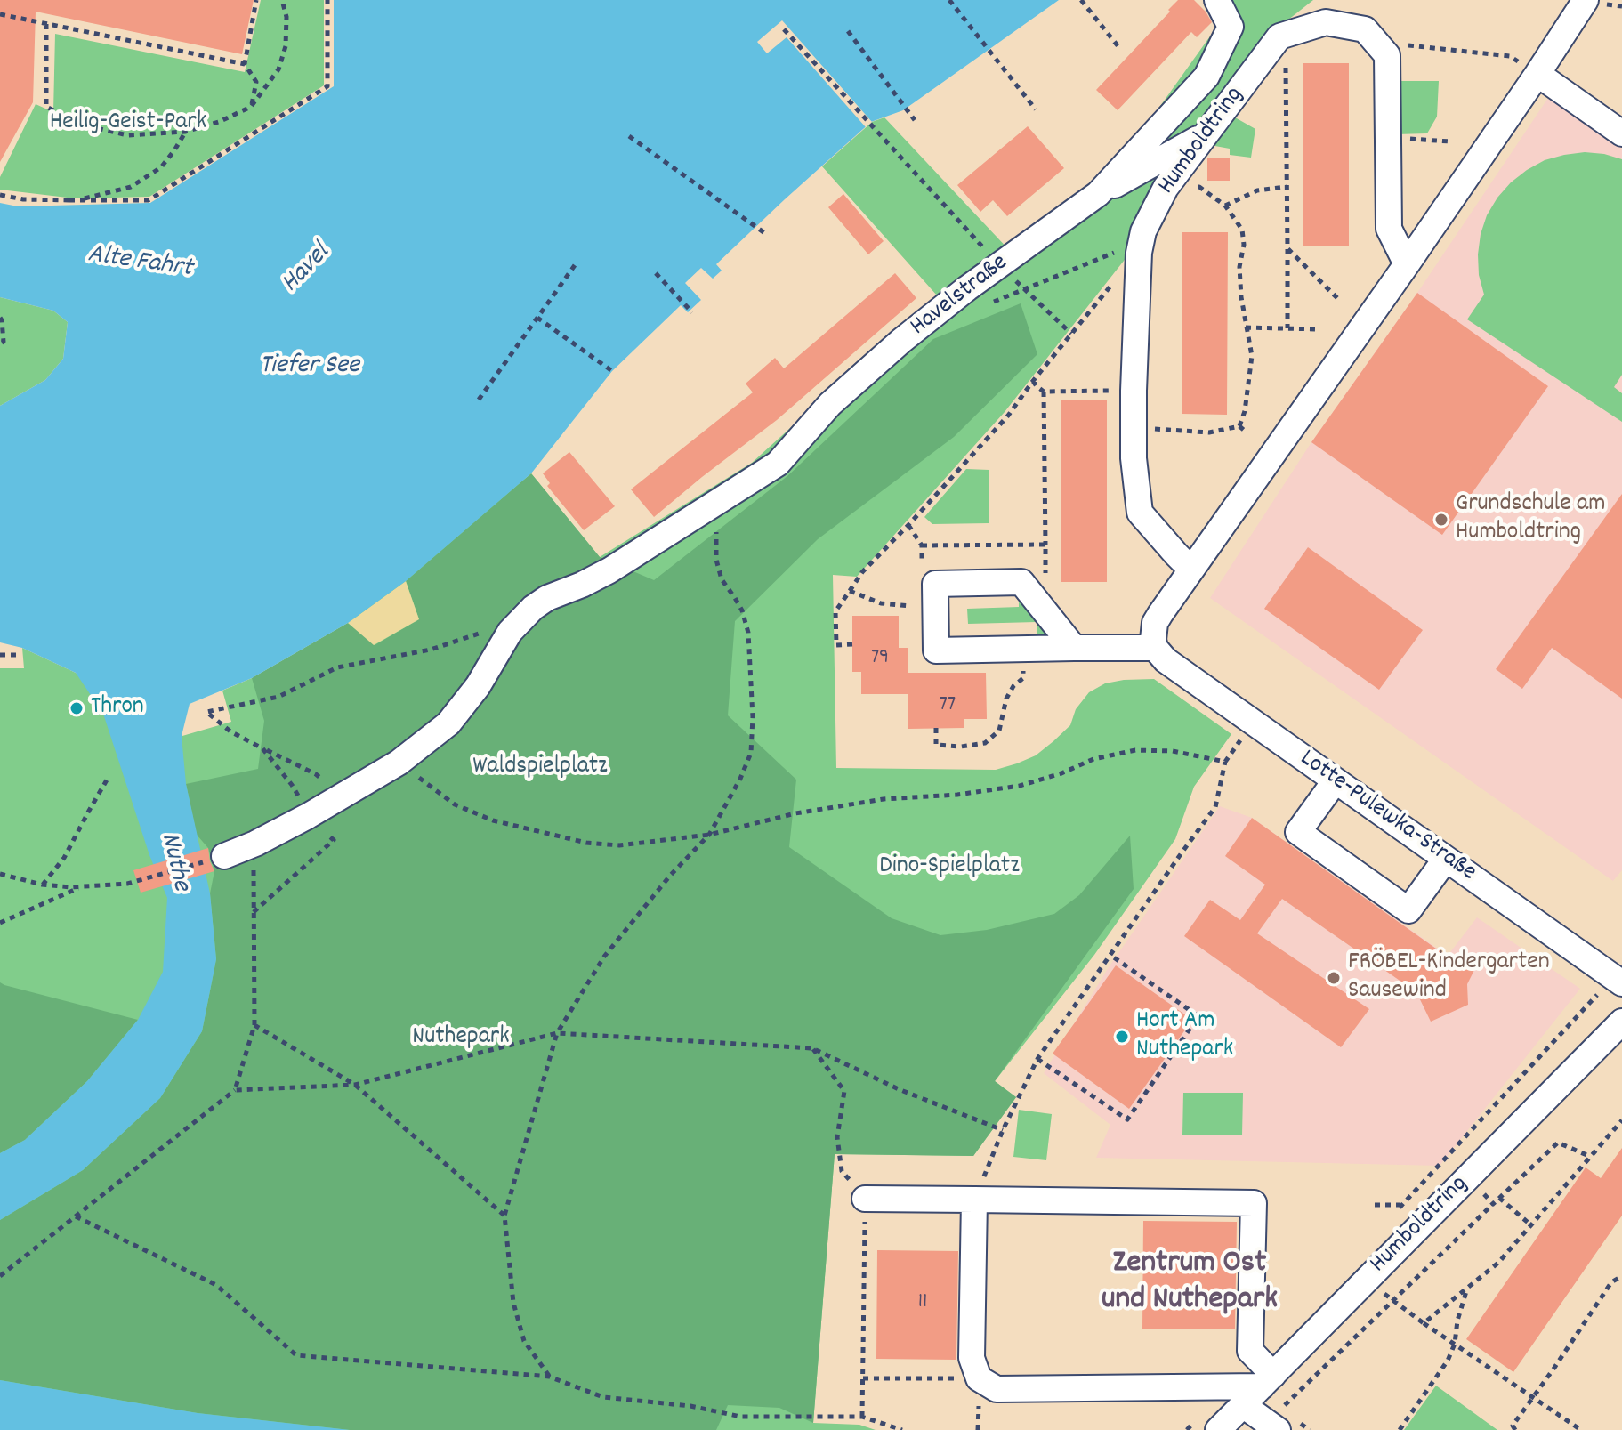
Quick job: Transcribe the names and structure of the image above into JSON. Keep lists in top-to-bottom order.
{
  "streets": {
    "street": ["Humboldtring", "Havelstraße", "Lotte-Pulewka-Straße"]
  },
  "districts": ["Zentrum Ost und Nuthepark"],
  "water": [
    "Alte Fahrt",
    "Havel",
    "Tiefer See",
    "Nuthe"
  ],
  "parks": [
    "Heilig-Geist-Park",
    "Waldspielplatz",
    "Dino-Spielplatz",
    "Nuthepark"
  ],
  "places": [
    "Grundschule am Humboldtring",
    "Thron",
    "FRÖBEL-Kindergarten Sausewind",
    "Hort Am Nuthepark"
  ],
  "house_numbers": ["79", "77", "11"]
}
